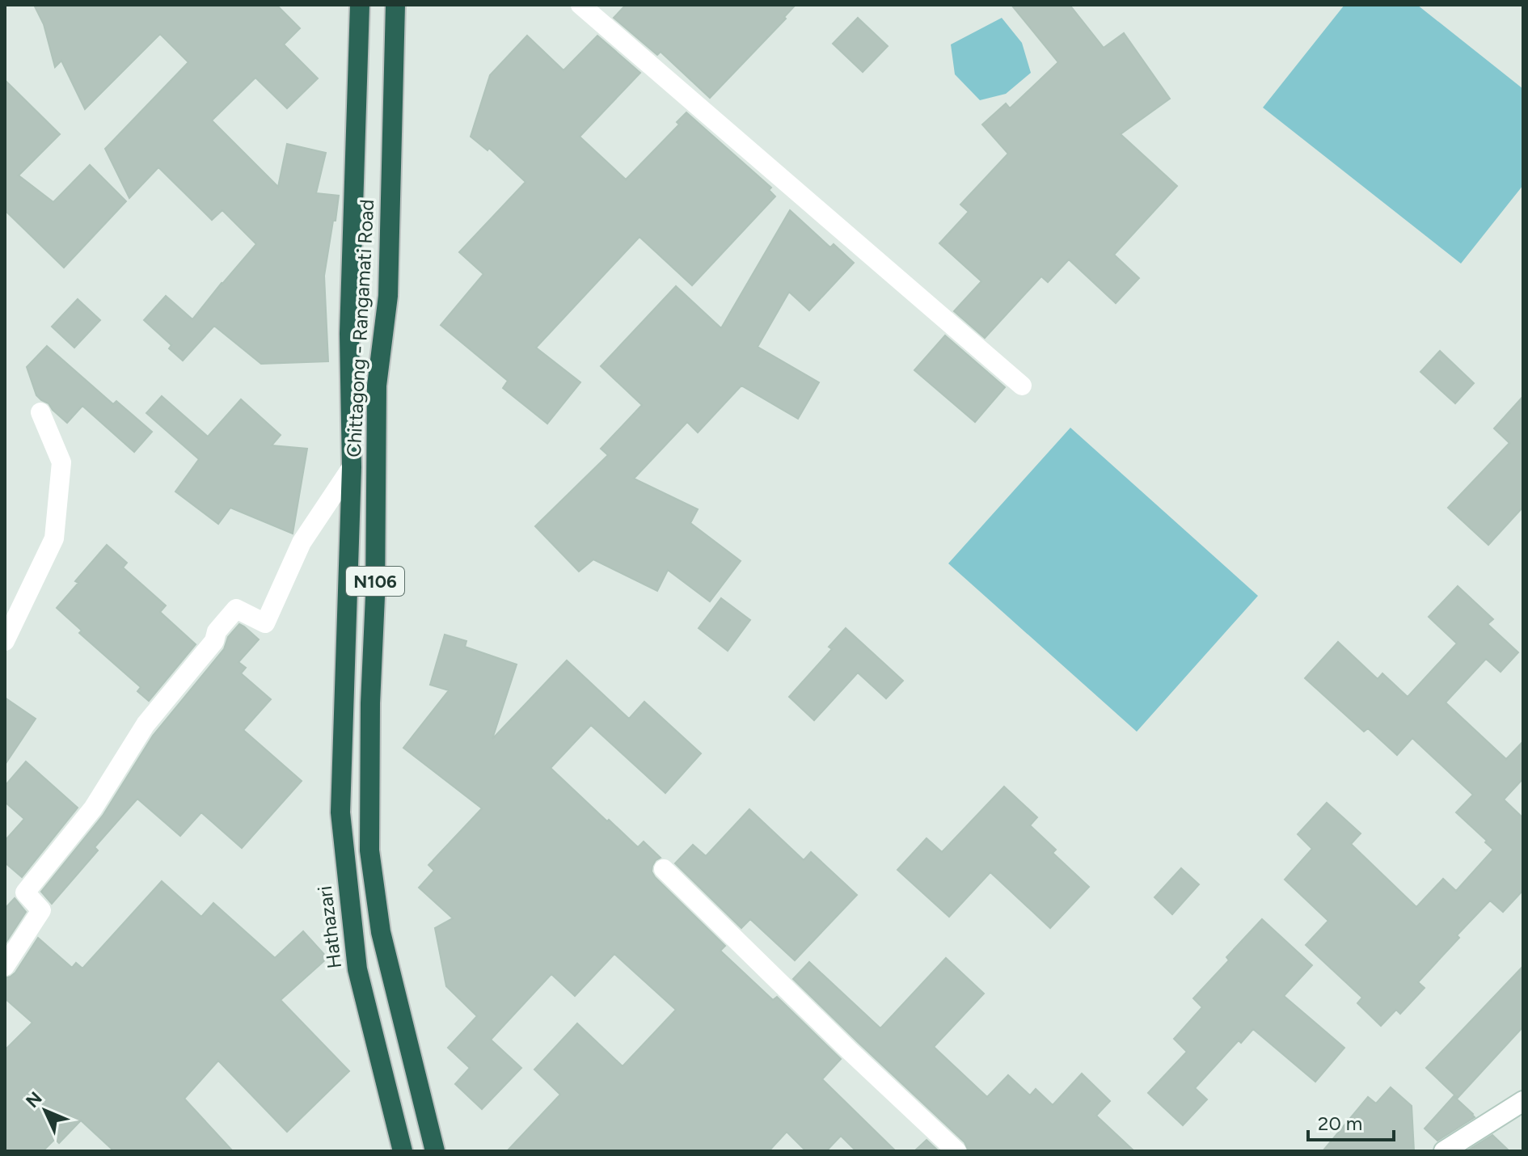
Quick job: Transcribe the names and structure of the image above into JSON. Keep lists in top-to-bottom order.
{
  "streets": {
    "highway": ["Chittagong - Rangamati Road", "N106", "Hathazari"]
  },
  "crossings": [
    ["Chittagong - Rangamati Road", "Hathazari"]
  ],
  "scale_bar": "20 m",
  "north": "top left"
}
